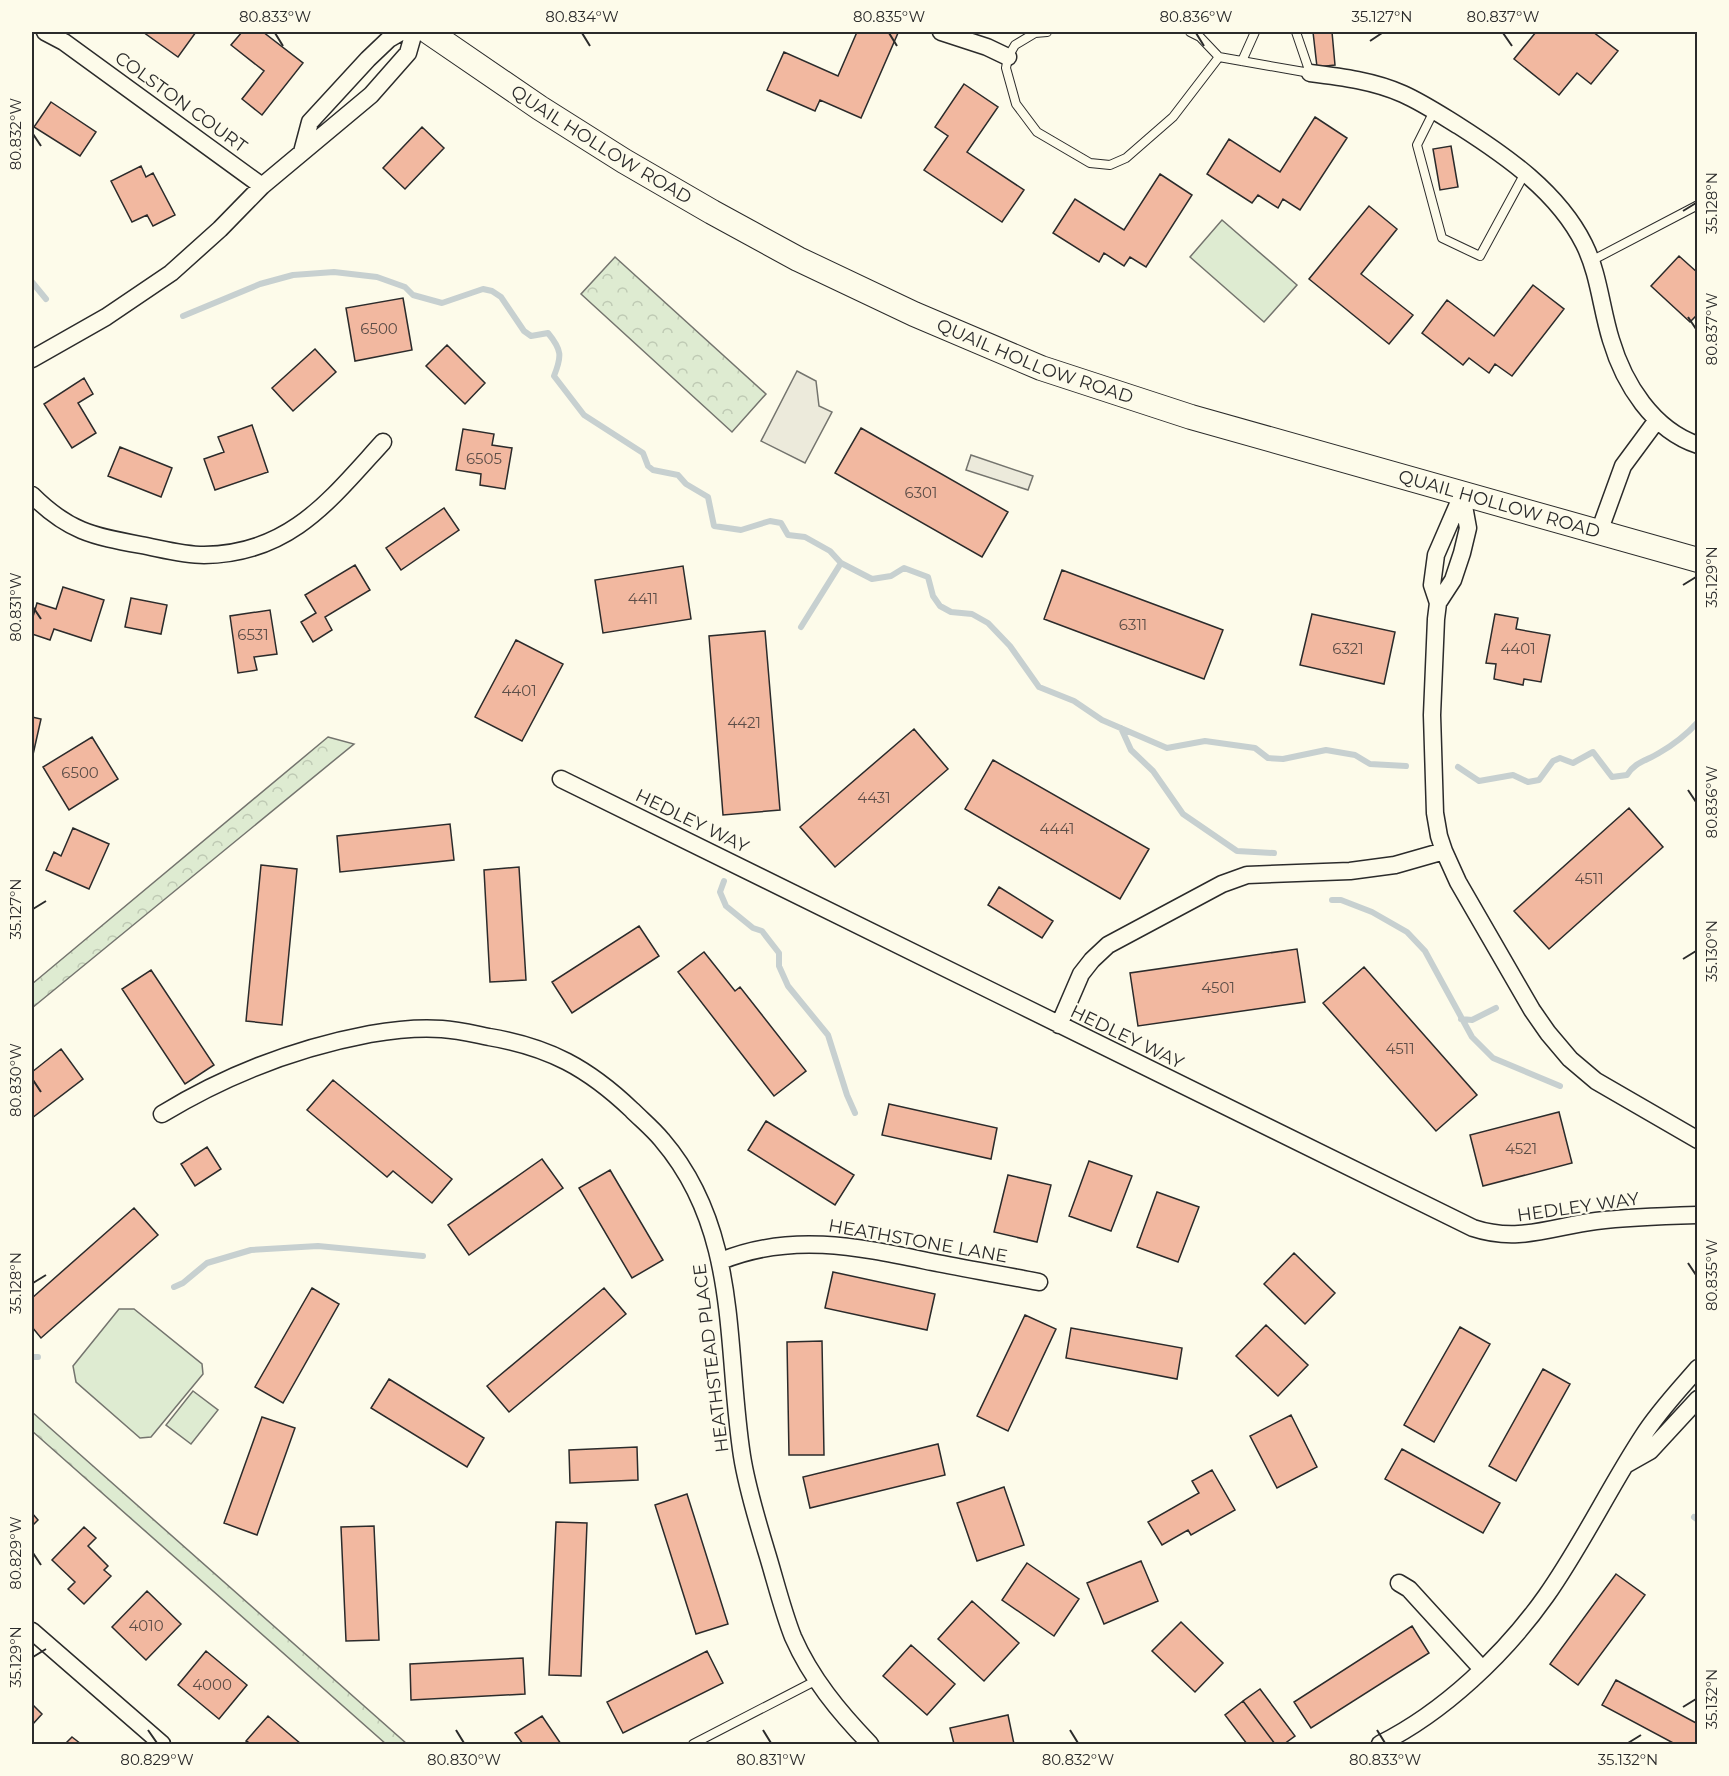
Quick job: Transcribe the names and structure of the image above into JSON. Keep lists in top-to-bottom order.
{
  "streets": {
    "main road": ["QUAIL HOLLOW ROAD"],
    "street": [
      "COLSTON COURT",
      "HEDLEY WAY",
      "HEATHSTONE LANE",
      "HEATHSTEAD PLACE"
    ]
  },
  "crossings": [
    ["HEATHSTONE LANE", "HEATHSTEAD PLACE"]
  ],
  "house_numbers": [
    "6500",
    "6505",
    "6301",
    "4411",
    "6311",
    "6531",
    "6321",
    "4401",
    "4401",
    "4421",
    "6500",
    "4431",
    "4441",
    "4511",
    "4501",
    "4511",
    "4521",
    "4010",
    "4000"
  ],
  "coordinates": [
    "80.833°W",
    "80.834°W",
    "80.835°W",
    "80.836°W",
    "35.127°N",
    "80.837°W",
    "80.832°W",
    "35.128°N",
    "35.129°N",
    "80.831°W",
    "35.130°N",
    "80.830°W",
    "80.829°W",
    "35.132°N"
  ]
}
